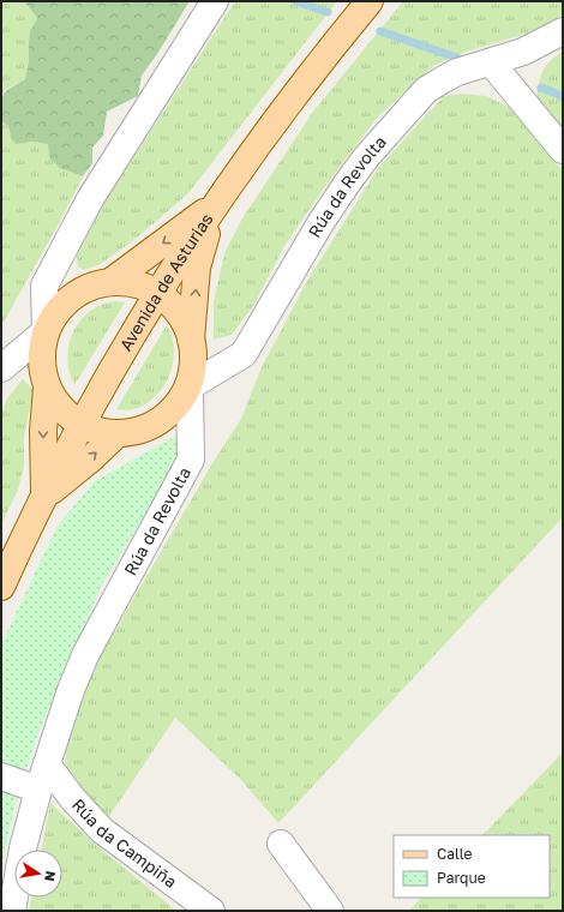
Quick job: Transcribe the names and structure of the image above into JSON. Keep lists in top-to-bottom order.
{
  "streets": {
    "main road": ["Avenida de Asturias"],
    "street": ["Rúa da Revolta", "Rúa da Campiña"]
  },
  "crossings": [
    ["Rúa da Revolta", "Rúa da Campiña"]
  ],
  "legend": ["Calle", "Parque"],
  "north": "right"
}
